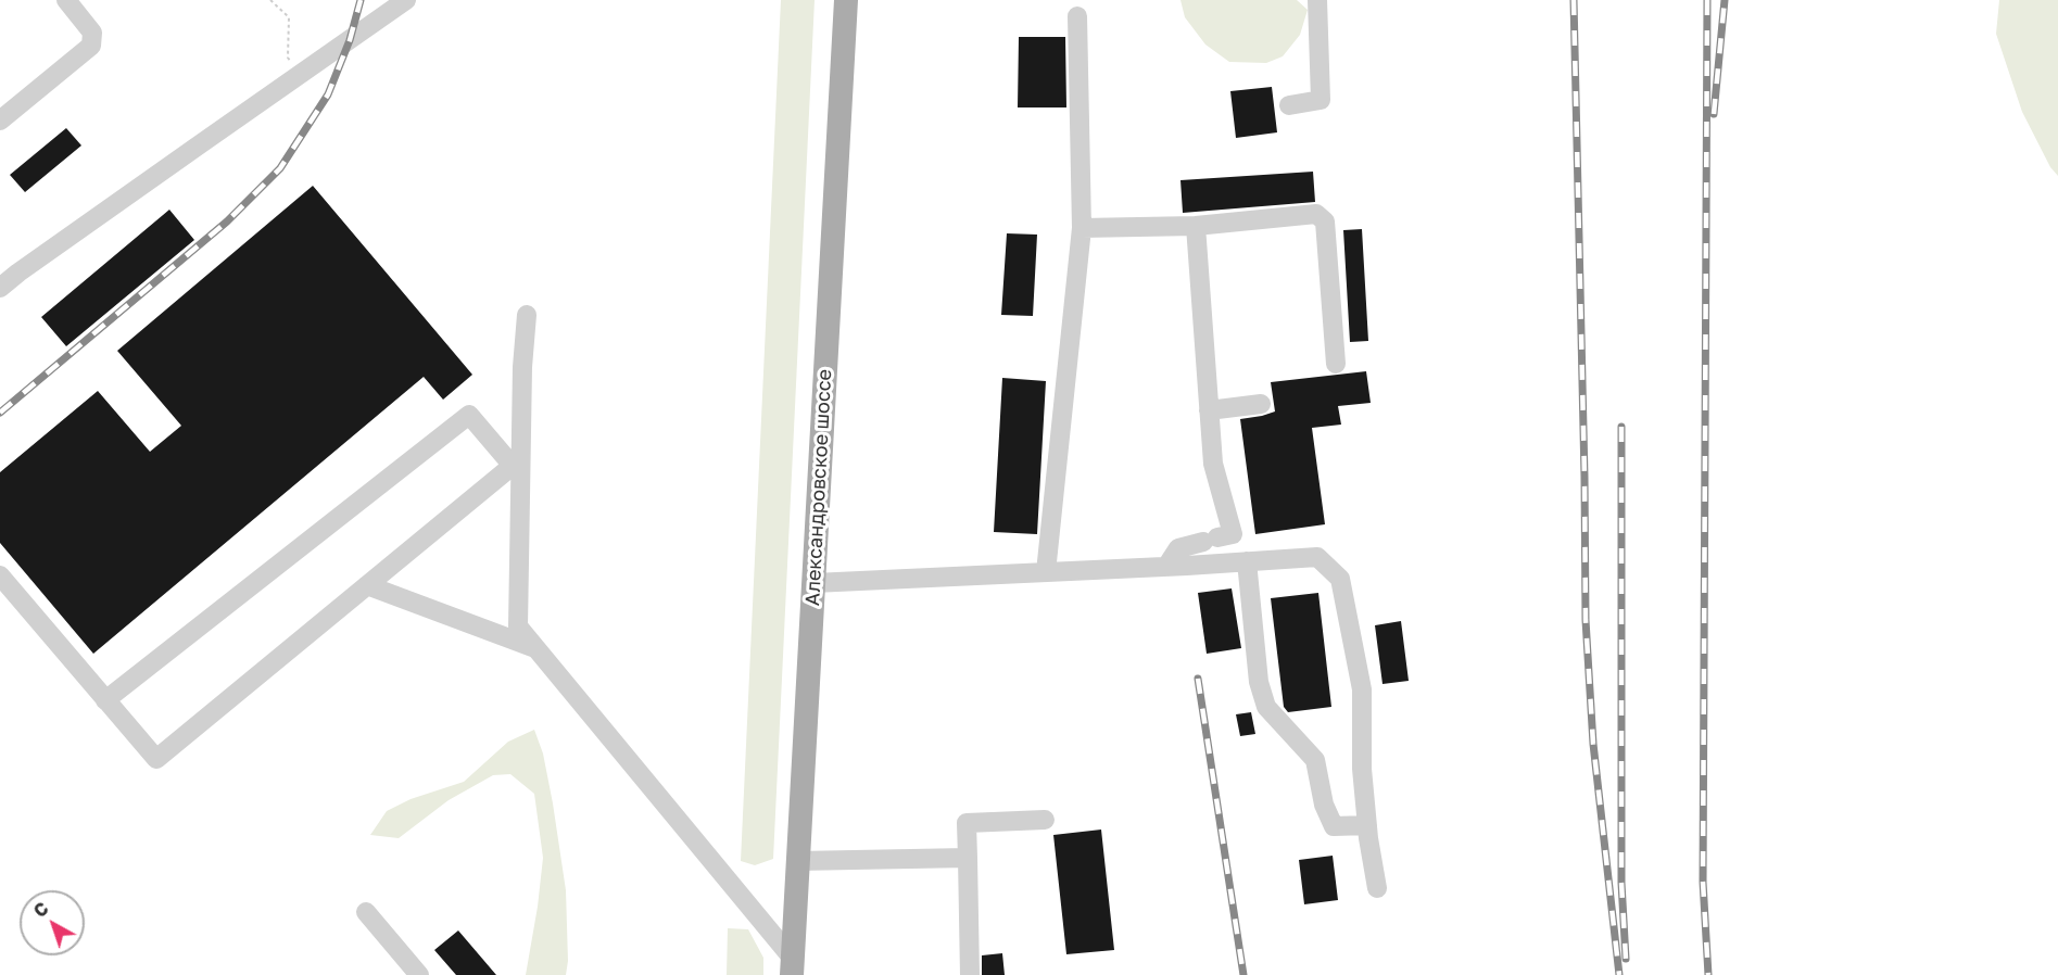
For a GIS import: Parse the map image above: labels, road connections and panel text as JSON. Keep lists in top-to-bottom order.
{
  "streets": {
    "main road": ["Александровское шоссе"]
  },
  "north": "top left"
}
